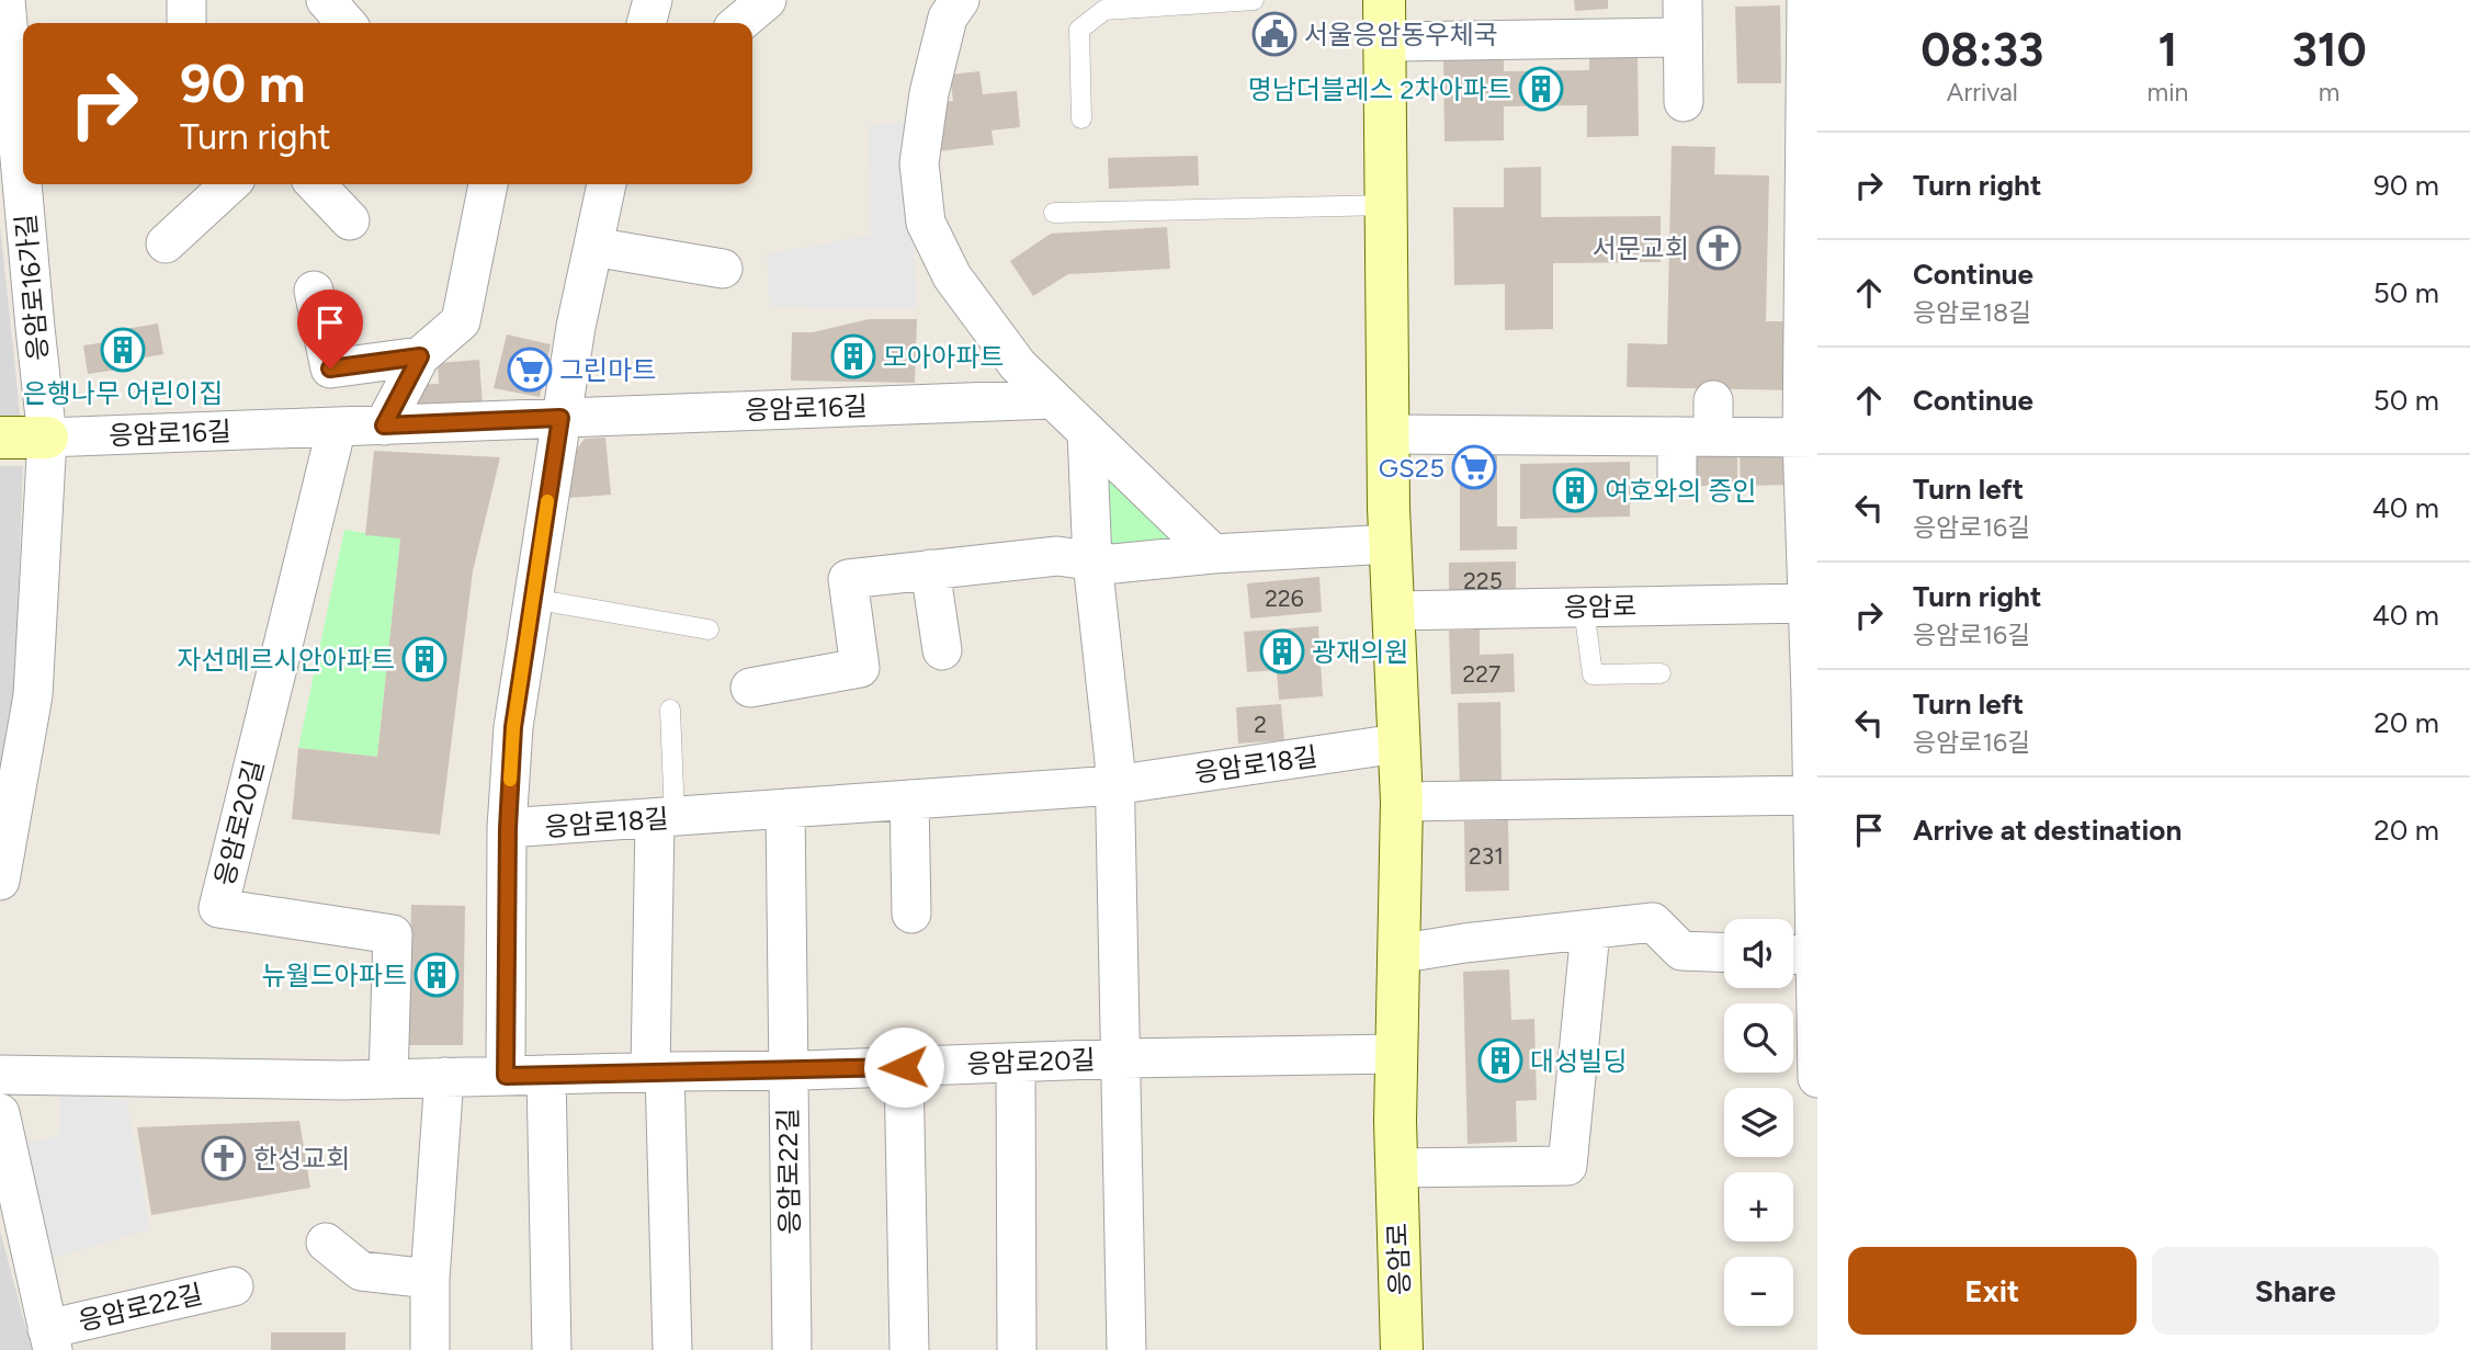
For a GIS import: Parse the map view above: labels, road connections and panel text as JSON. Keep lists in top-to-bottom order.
{
  "streets": {
    "main road": ["응암로"],
    "street": [
      "응암로16가길",
      "응암로16길",
      "응암로18길",
      "응암로20길",
      "응암로22길"
    ]
  },
  "crossings": [
    ["응암로16가길", "응암로16길"],
    ["응암로16길", "응암로18길"],
    ["응암로16길", "응암로20길"],
    ["응암로", "응암로18길"],
    ["응암로", "응암로20길"],
    ["응암로18길", "응암로20길"],
    ["응암로18길", "응암로22길"],
    ["응암로20길", "응암로22길"]
  ],
  "places": {
    "public building": ["서울응암동우체국"],
    "building": [
      "명남더블레스 2차아파트",
      "은행나무 어린이집",
      "모아아파트",
      "여호와의 증인",
      "광재의원",
      "자선메르시안아파트",
      "뉴월드아파트",
      "대성빌딩"
    ],
    "church": ["서문교회", "한성교회"],
    "supermarket": ["그린마트", "GS25"]
  },
  "house_numbers": [
    "225",
    "226",
    "227",
    "2",
    "231"
  ],
  "page": {
    "eta": [
      "08:33",
      "Arrival",
      "1",
      "min",
      "310",
      "m"
    ],
    "turn": ["90 m", "Turn right"],
    "list": [
      {
        "name": "Turn right",
        "value": "90 m"
      },
      {
        "name": "Continue",
        "note": "응암로18길",
        "value": "50 m"
      },
      {
        "name": "Continue",
        "value": "50 m"
      },
      {
        "name": "Turn left",
        "note": "응암로16길",
        "value": "40 m"
      },
      {
        "name": "Turn right",
        "note": "응암로16길",
        "value": "40 m"
      },
      {
        "name": "Turn left",
        "note": "응암로16길",
        "value": "20 m"
      },
      {
        "name": "Arrive at destination",
        "value": "20 m"
      }
    ],
    "map_buttons": ["+", "−"],
    "buttons": ["Exit", "Share"]
  }
}
